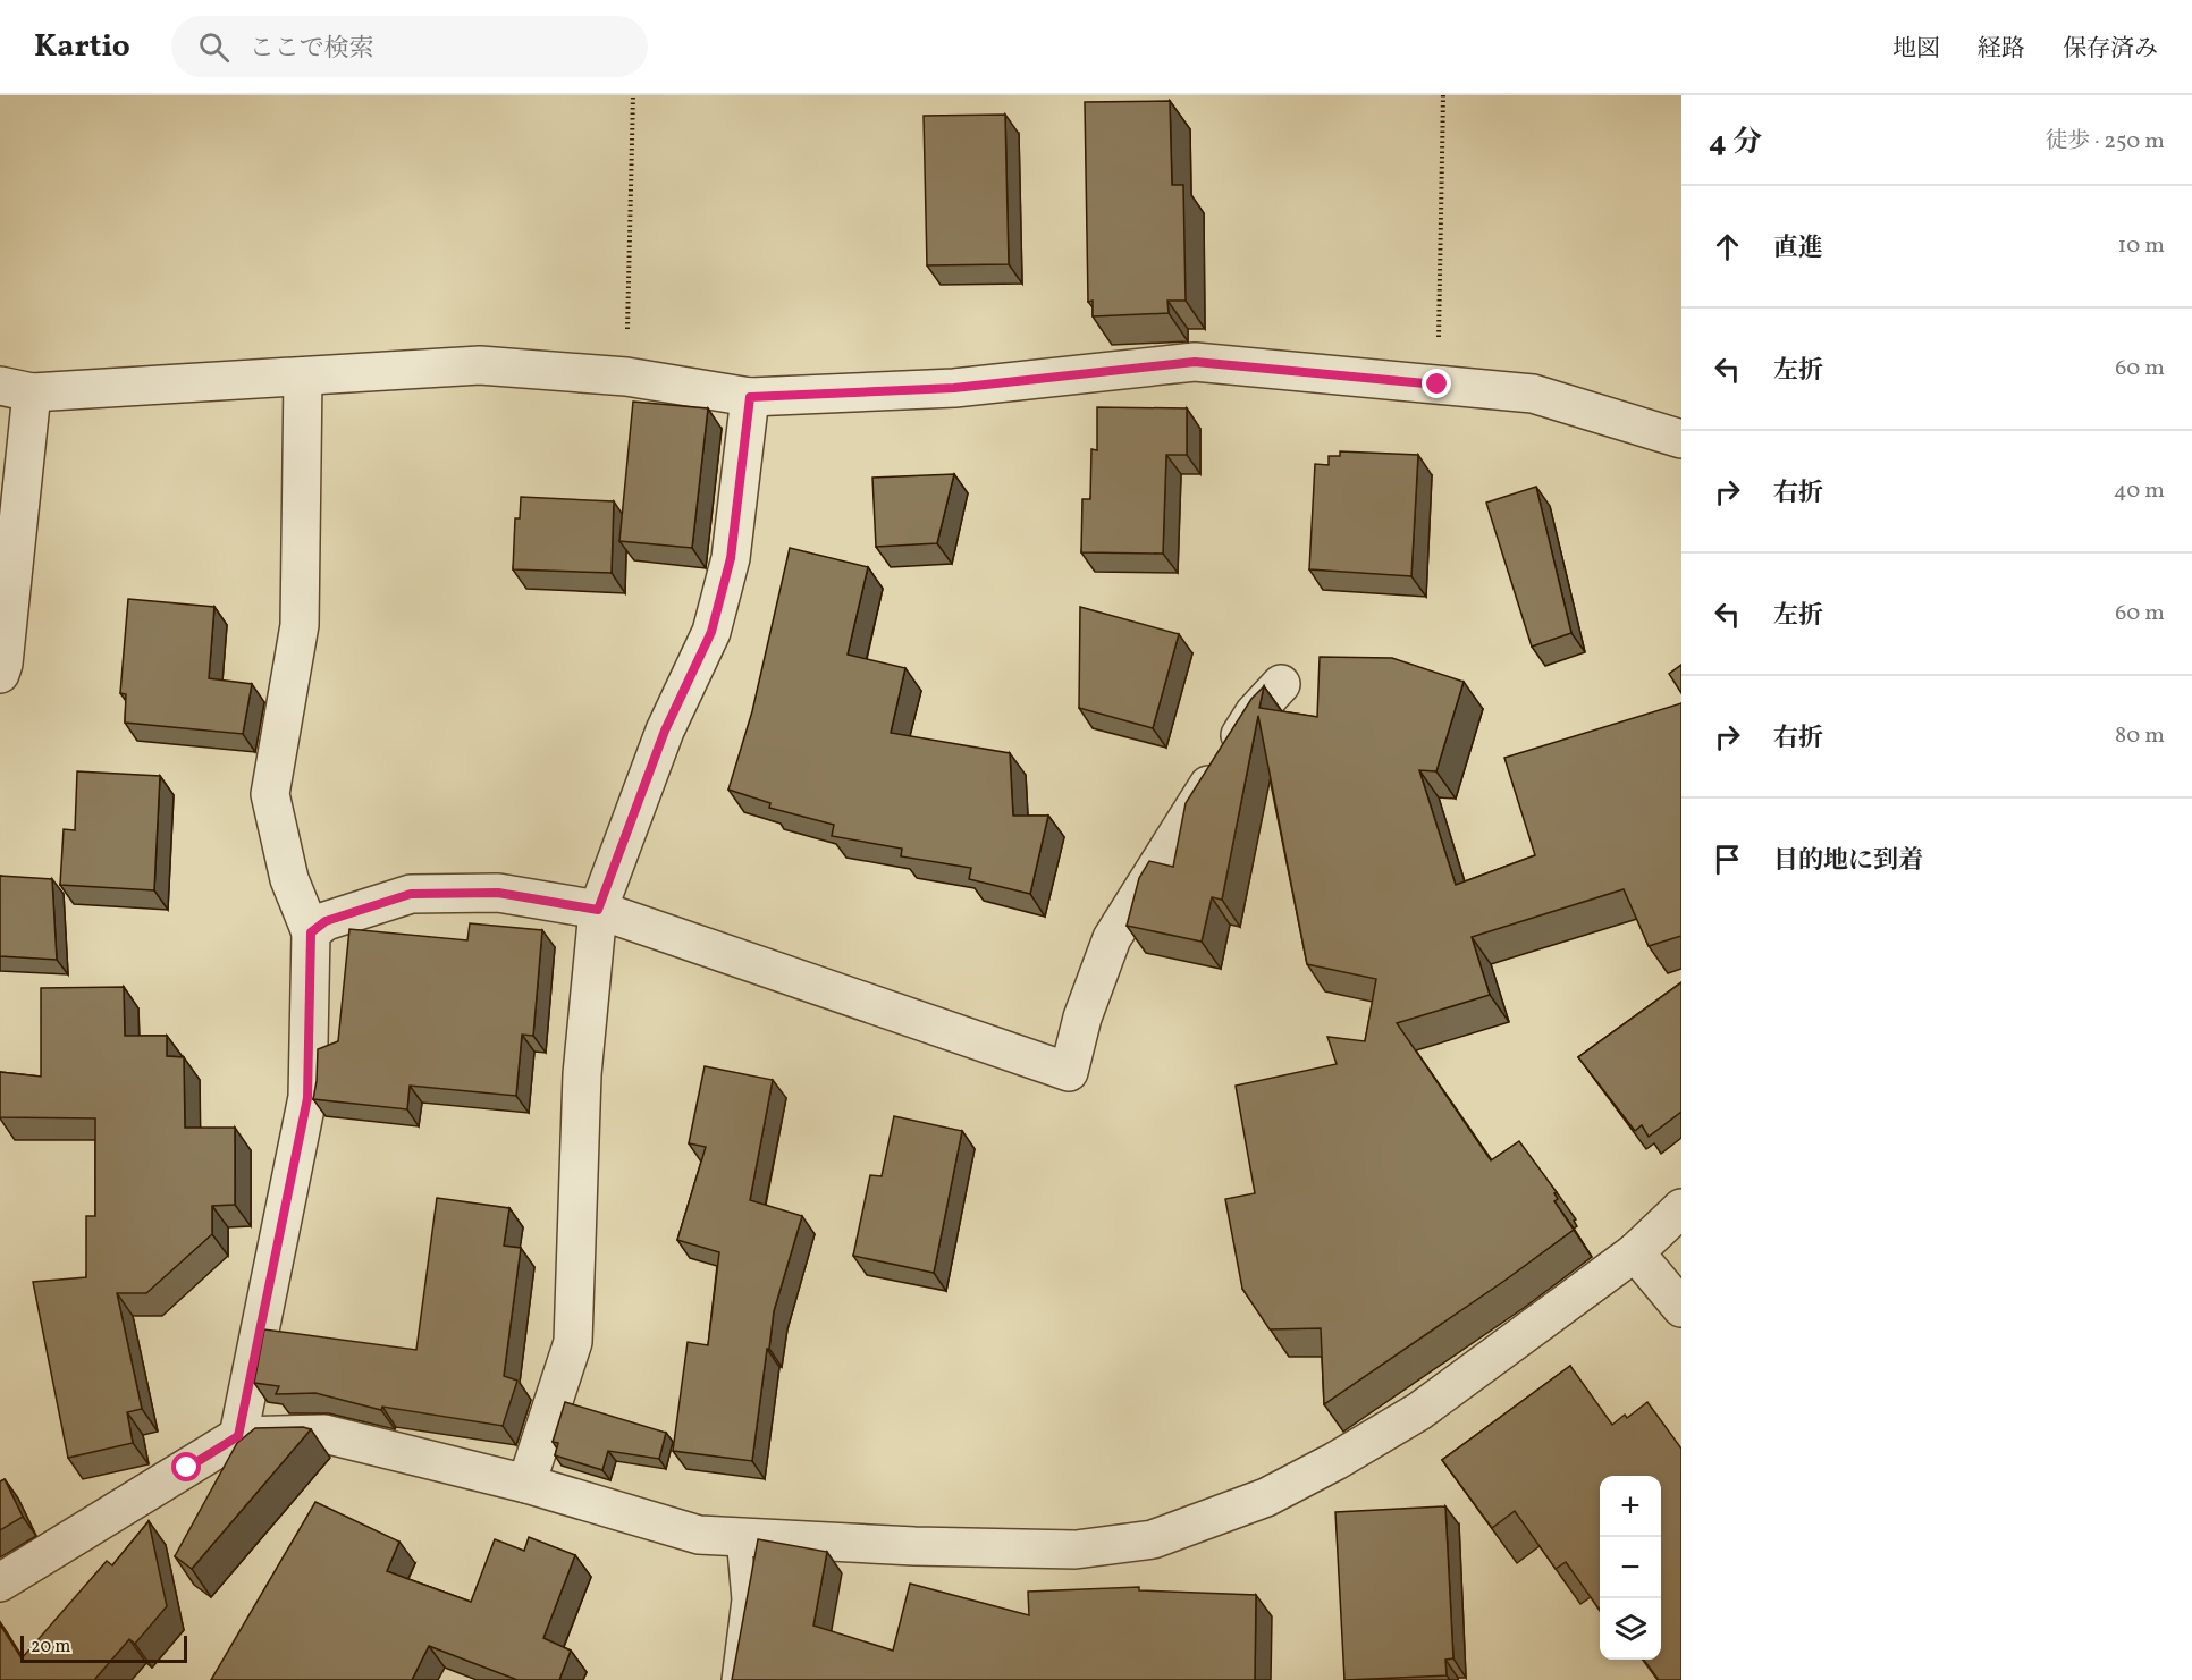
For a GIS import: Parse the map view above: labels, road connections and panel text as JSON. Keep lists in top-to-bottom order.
{
  "scale_bar": "20 m",
  "page": {
    "header": "Kartio",
    "search": "ここで検索",
    "nav": ["地図", "経路", "保存済み"],
    "heading": ["4 分", "徒歩 · 250 m"],
    "list": [
      ["直進", "10 m"],
      ["左折", "60 m"],
      ["右折", "40 m"],
      ["左折", "60 m"],
      ["右折", "80 m"],
      "目的地に到着"
    ],
    "map_buttons": ["+", "−"],
    "scale": "20 m"
  }
}
